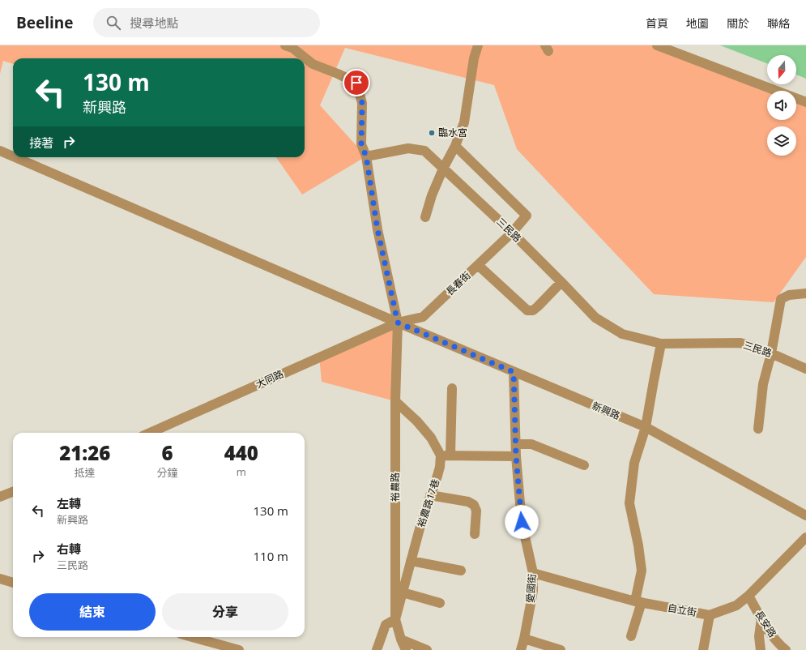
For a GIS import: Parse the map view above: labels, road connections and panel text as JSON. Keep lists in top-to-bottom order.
{
  "streets": {
    "street": [
      "三民路",
      "長春街",
      "大同路",
      "新興路",
      "裕農路",
      "裕農路17巷",
      "愛國街",
      "自立街",
      "長安路"
    ]
  },
  "crossings": [
    ["三民路", "長春街"],
    ["長春街", "大同路"],
    ["長春街", "新興路"],
    ["長春街", "裕農路"],
    ["大同路", "新興路"],
    ["大同路", "裕農路"],
    ["新興路", "裕農路"],
    ["新興路", "愛國街"],
    ["裕農路", "裕農路17巷"],
    ["愛國街", "自立街"],
    ["自立街", "長安路"]
  ],
  "places": ["臨水宮"],
  "north": "bottom",
  "page": {
    "header": "Beeline",
    "search": "搜尋地點",
    "nav": [
      "首頁",
      "地圖",
      "關於",
      "聯絡"
    ],
    "turn": ["130 m", "新興路"],
    "then": "接著",
    "eta": [
      "21:26",
      "抵達",
      "6",
      "分鐘",
      "440",
      "m"
    ],
    "list": [
      {
        "name": "左轉",
        "note": "新興路",
        "value": "130 m"
      },
      {
        "name": "右轉",
        "note": "三民路",
        "value": "110 m"
      }
    ],
    "buttons": ["結束", "分享"]
  }
}
